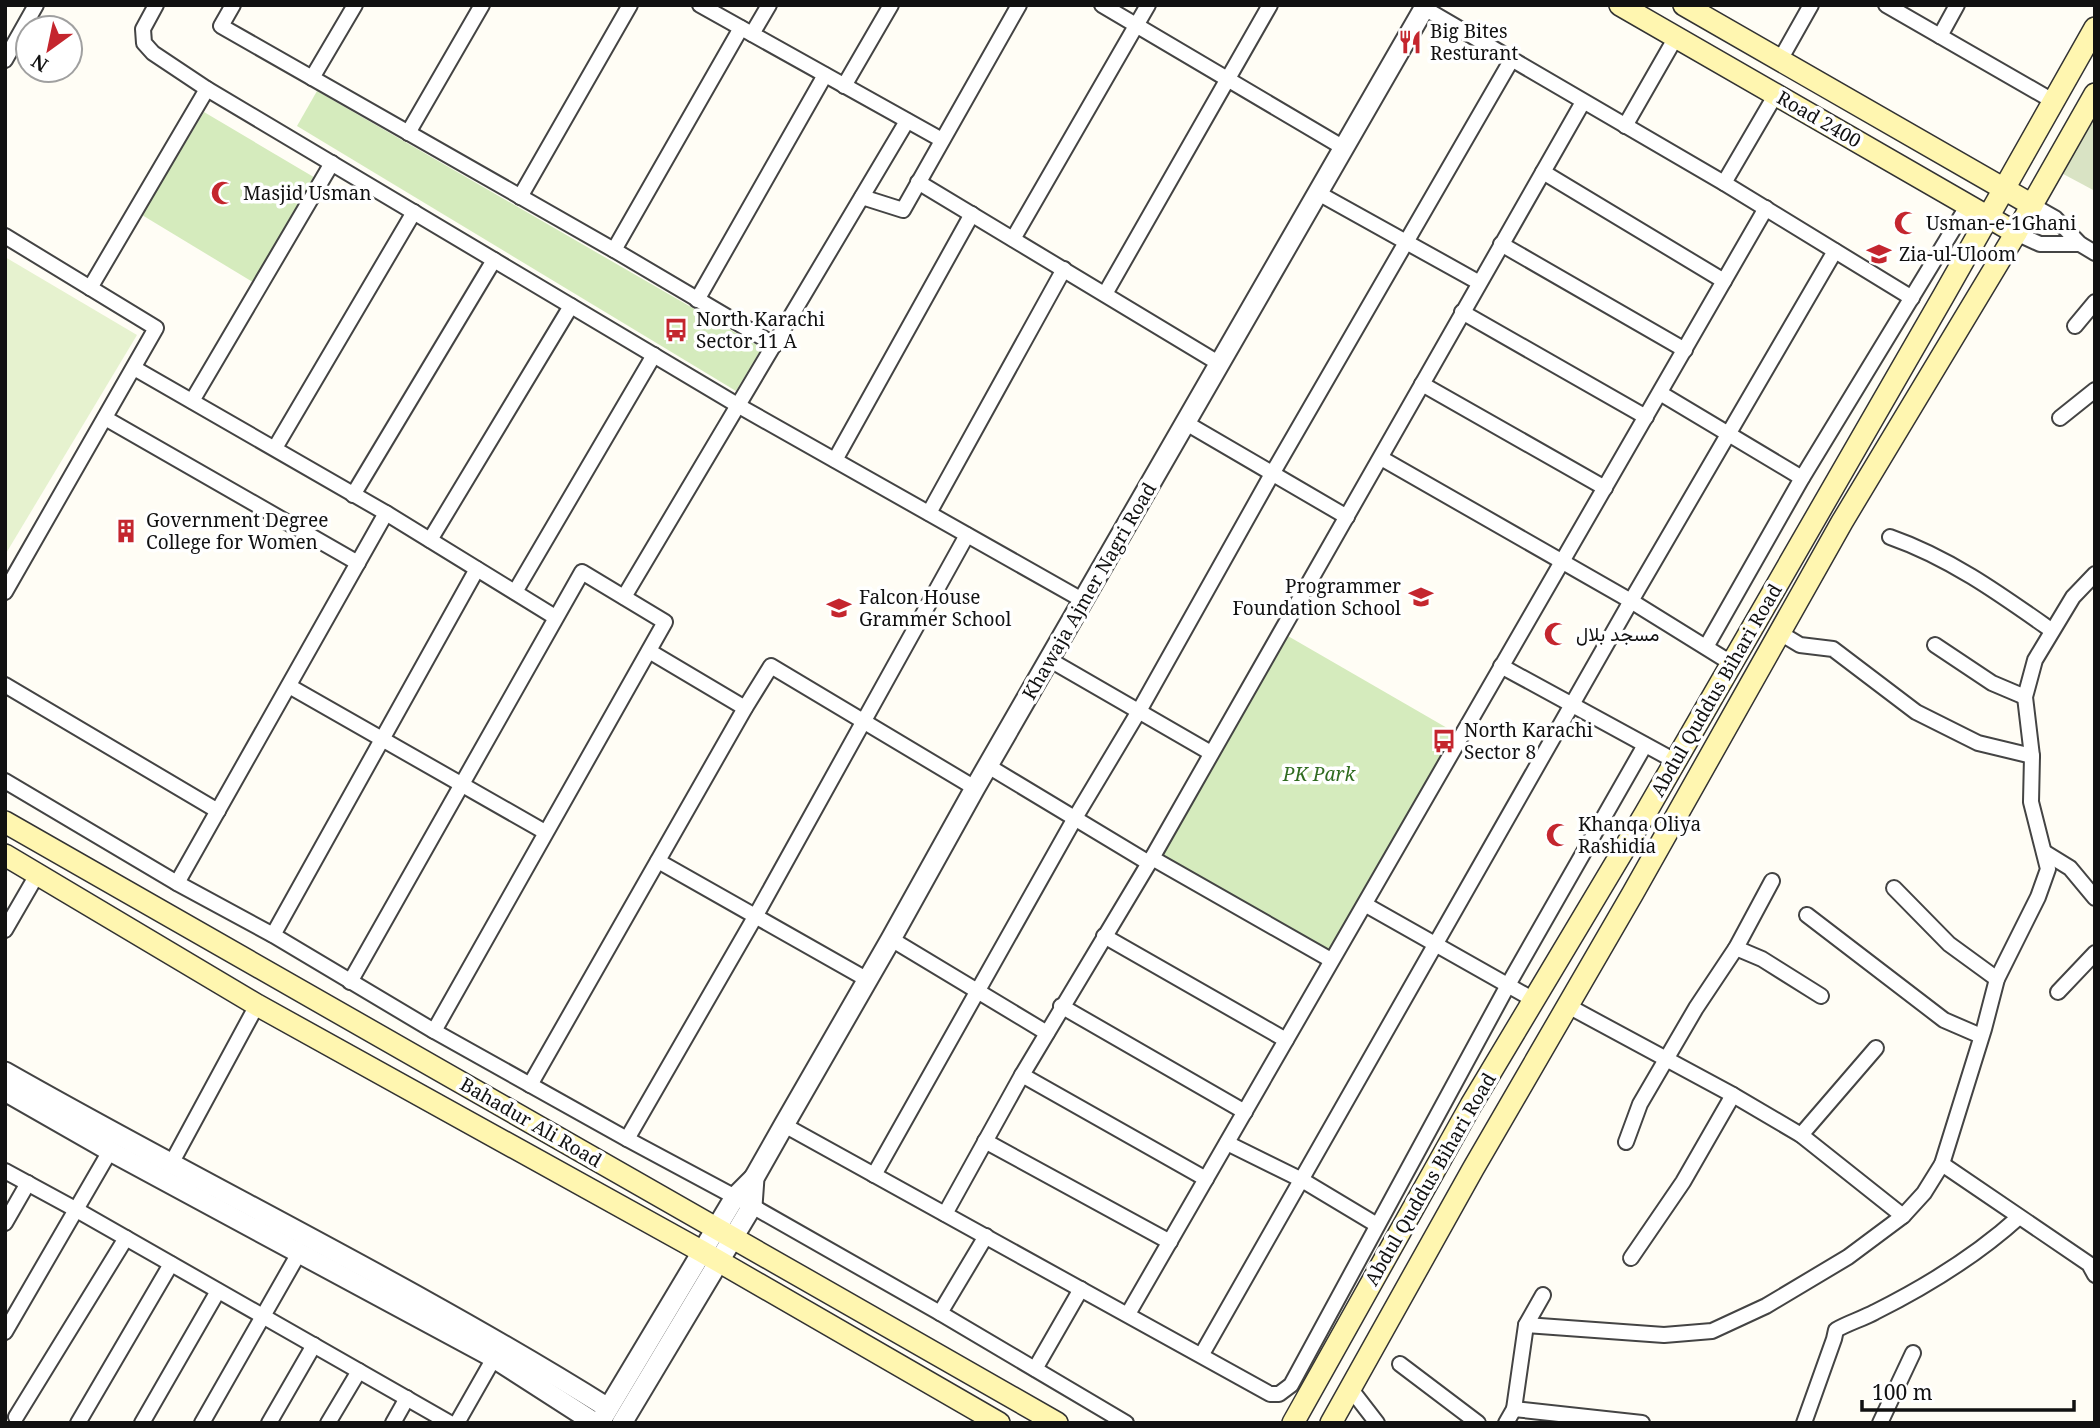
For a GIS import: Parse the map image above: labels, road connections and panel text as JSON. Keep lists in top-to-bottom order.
{
  "streets": {
    "main road": ["Road 2400", "Abdul Quddus Bihari Road", "Bahadur Ali Road"],
    "street": ["Khawaja Ajmer Nagri Road"]
  },
  "crossings": [
    ["Road 2400", "Abdul Quddus Bihari Road"],
    ["Khawaja Ajmer Nagri Road", "Bahadur Ali Road"]
  ],
  "parks": ["PK Park"],
  "places": {
    "restaurant": ["Big Bites Resturant"],
    "mosque": [
      "Masjid Usman",
      "Usman-e-1Ghani",
      "مسجد بلال",
      "Khanqa Oliya Rashidia"
    ],
    "school or university": ["Zia-ul-Uloom", "Programmer Foundation School", "Falcon House Grammer School"],
    "bus stop": ["North Karachi Sector 11 A", "North Karachi Sector 8"],
    "building": ["Government Degree College for Women"]
  },
  "scale_bar": "100 m",
  "north": "bottom left"
}
